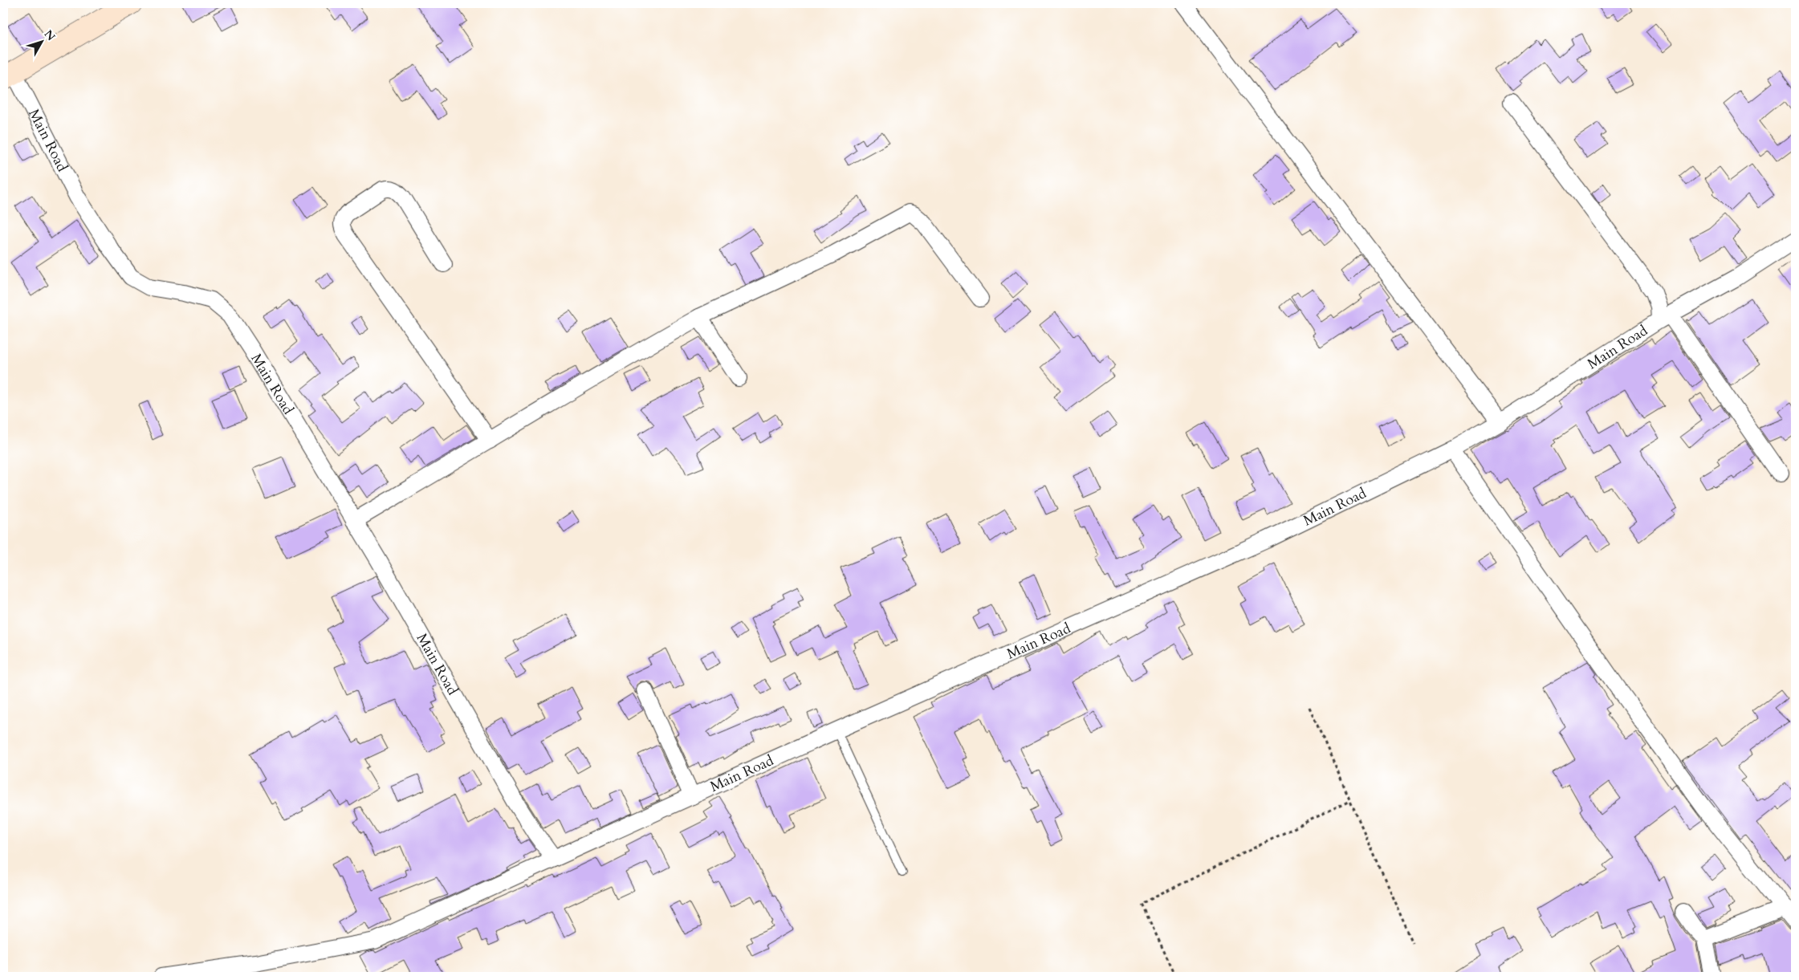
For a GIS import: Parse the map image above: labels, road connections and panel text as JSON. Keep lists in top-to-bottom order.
{
  "streets": {
    "street": ["Main Road"]
  },
  "north": "top right"
}
